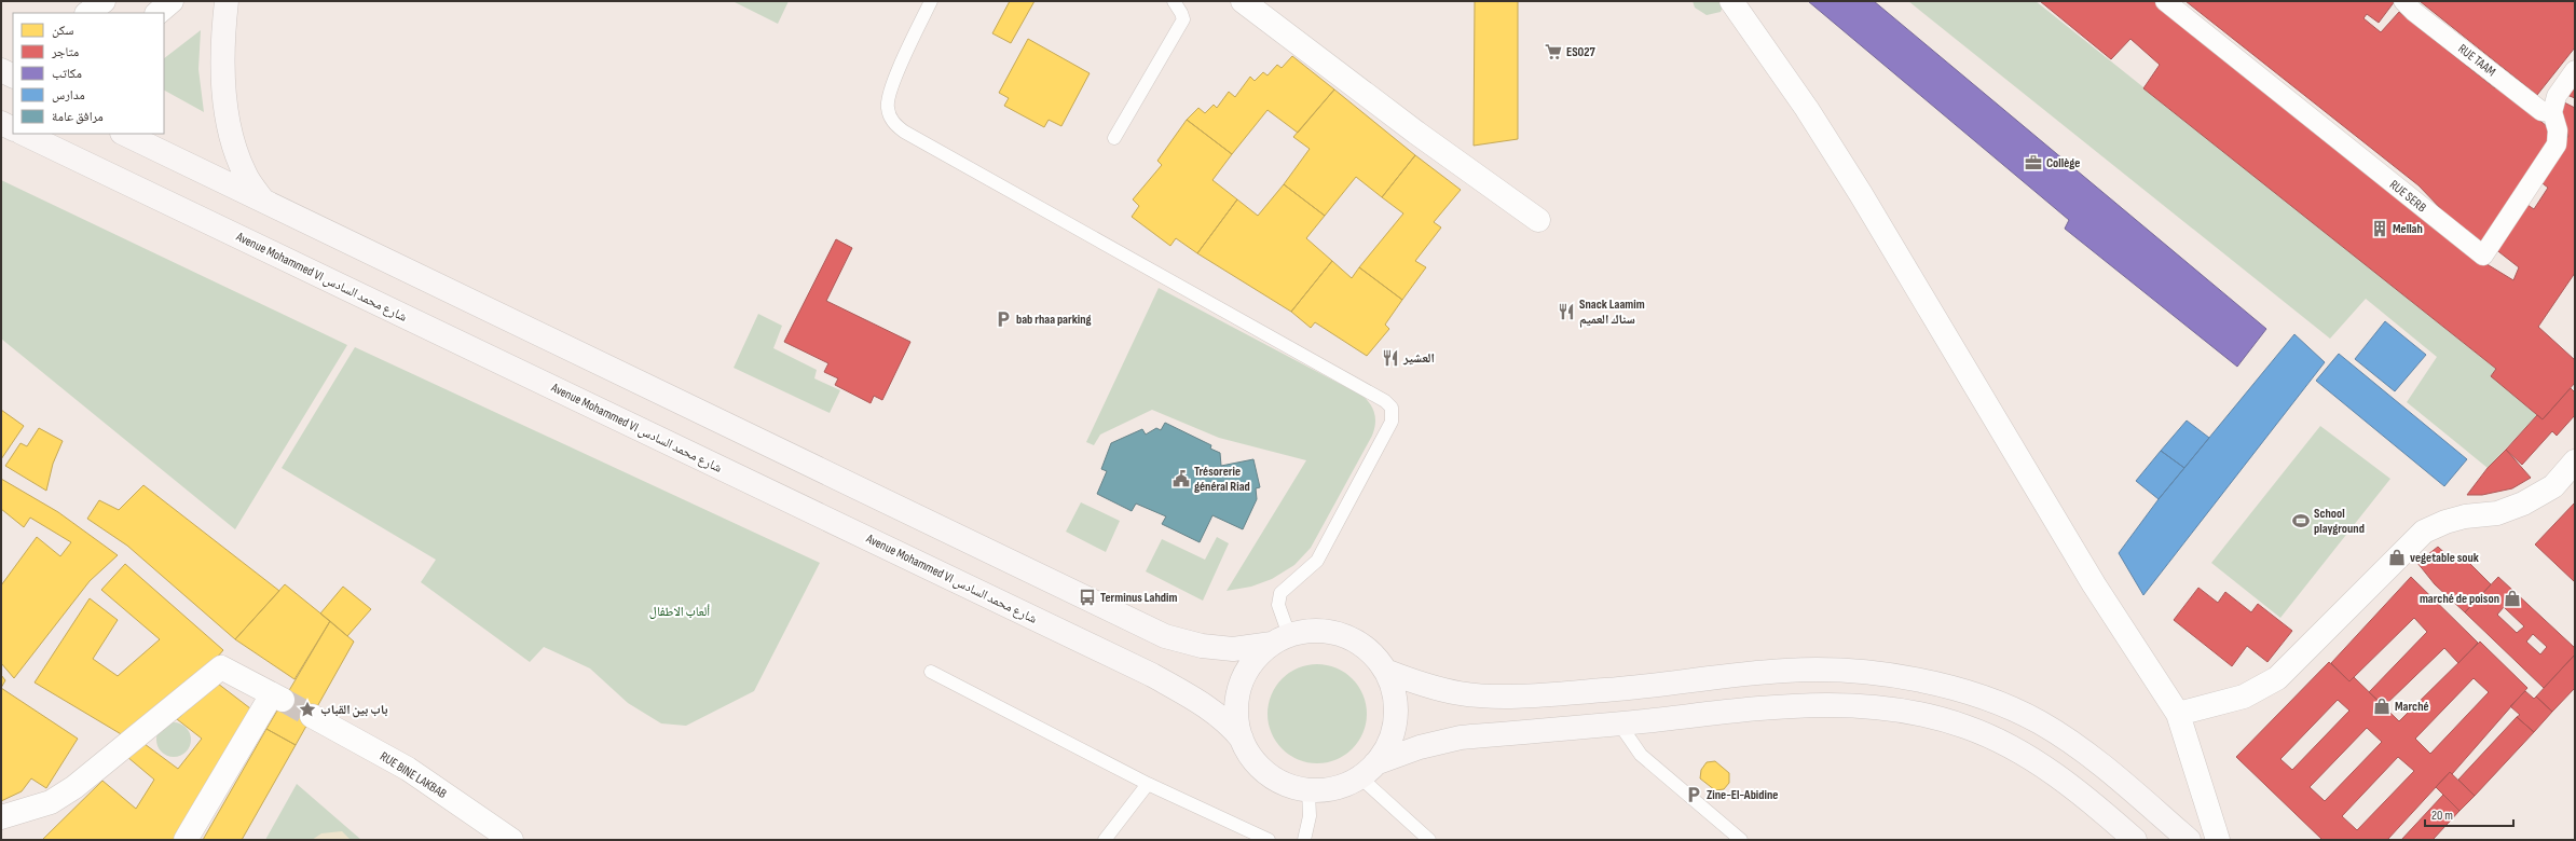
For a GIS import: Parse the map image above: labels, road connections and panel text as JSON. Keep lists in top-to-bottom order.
{
  "streets": {
    "main road": ["Avenue Mohammed VI شارع محمد السادس"],
    "street": ["RUE TAAM", "RUE SERB", "RUE BINE LAKBAB"]
  },
  "crossings": [
    ["RUE TAAM", "RUE SERB"]
  ],
  "parks": ["ألعاب الاطفال"],
  "places": {
    "supermarket": ["ES027"],
    "office": ["Collège"],
    "building": ["Mellah"],
    "restaurant": ["Snack Laamim سناك العميم", "العشير"],
    "parking": ["bab rhaa parking", "Zine-El-Abidine"],
    "public building": ["Trésorerie général Riad"],
    "sports": ["School playground"],
    "shop": ["vegetable souk", "marché de poison", "Marché"],
    "bus stop": ["Terminus Lahdim"],
    "place": ["باب بين القباب"]
  },
  "legend": [
    "سكن",
    "متاجر",
    "مكاتب",
    "مدارس",
    "مرافق عامة"
  ],
  "scale_bar": "20 m"
}
